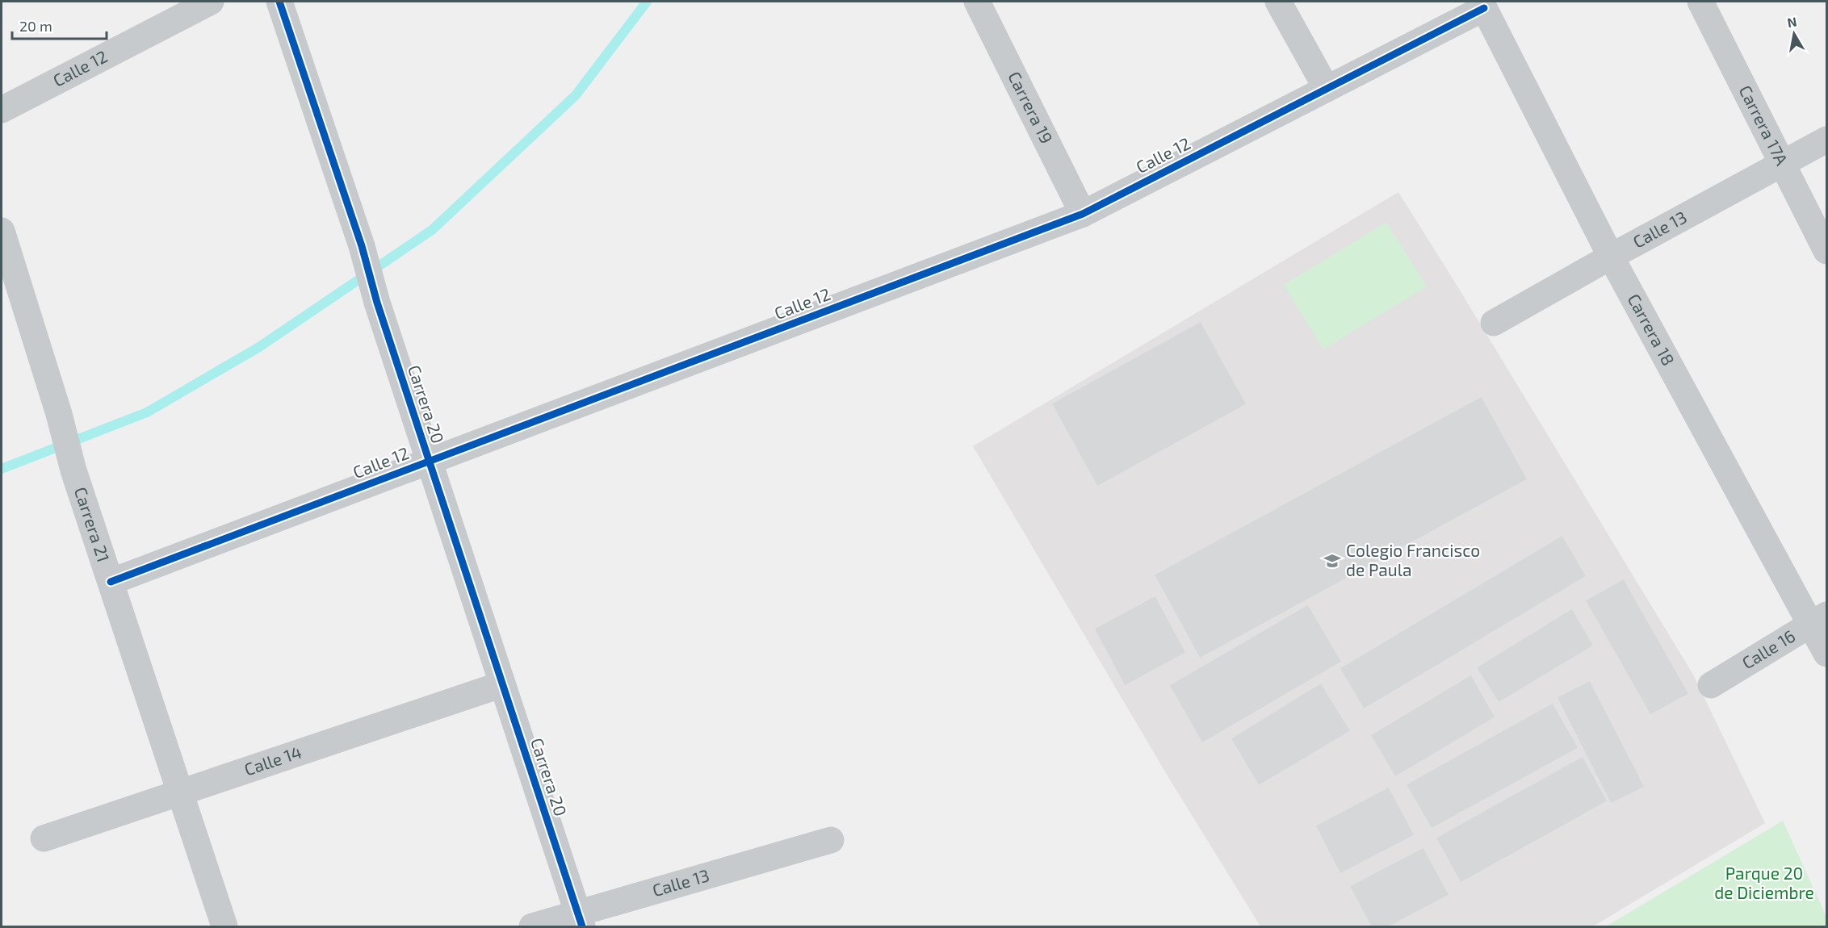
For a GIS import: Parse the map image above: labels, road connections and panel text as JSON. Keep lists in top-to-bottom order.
{
  "streets": {
    "street": [
      "Calle 12",
      "Carrera 19",
      "Carrera 17A",
      "Calle 13",
      "Carrera 18",
      "Carrera 20",
      "Carrera 21",
      "Calle 16",
      "Calle 14"
    ]
  },
  "crossings": [
    ["Calle 12", "Carrera 19"],
    ["Calle 12", "Carrera 18"],
    ["Calle 12", "Carrera 20"],
    ["Calle 12", "Carrera 21"],
    ["Carrera 17A", "Calle 13"],
    ["Calle 13", "Carrera 18"],
    ["Calle 13", "Carrera 20"],
    ["Carrera 18", "Calle 16"],
    ["Carrera 20", "Calle 14"],
    ["Carrera 21", "Calle 14"]
  ],
  "parks": ["Parque 20 de Diciembre"],
  "places": {
    "school or university": ["Colegio Francisco de Paula"]
  },
  "scale_bar": "20 m",
  "north": "top"
}
